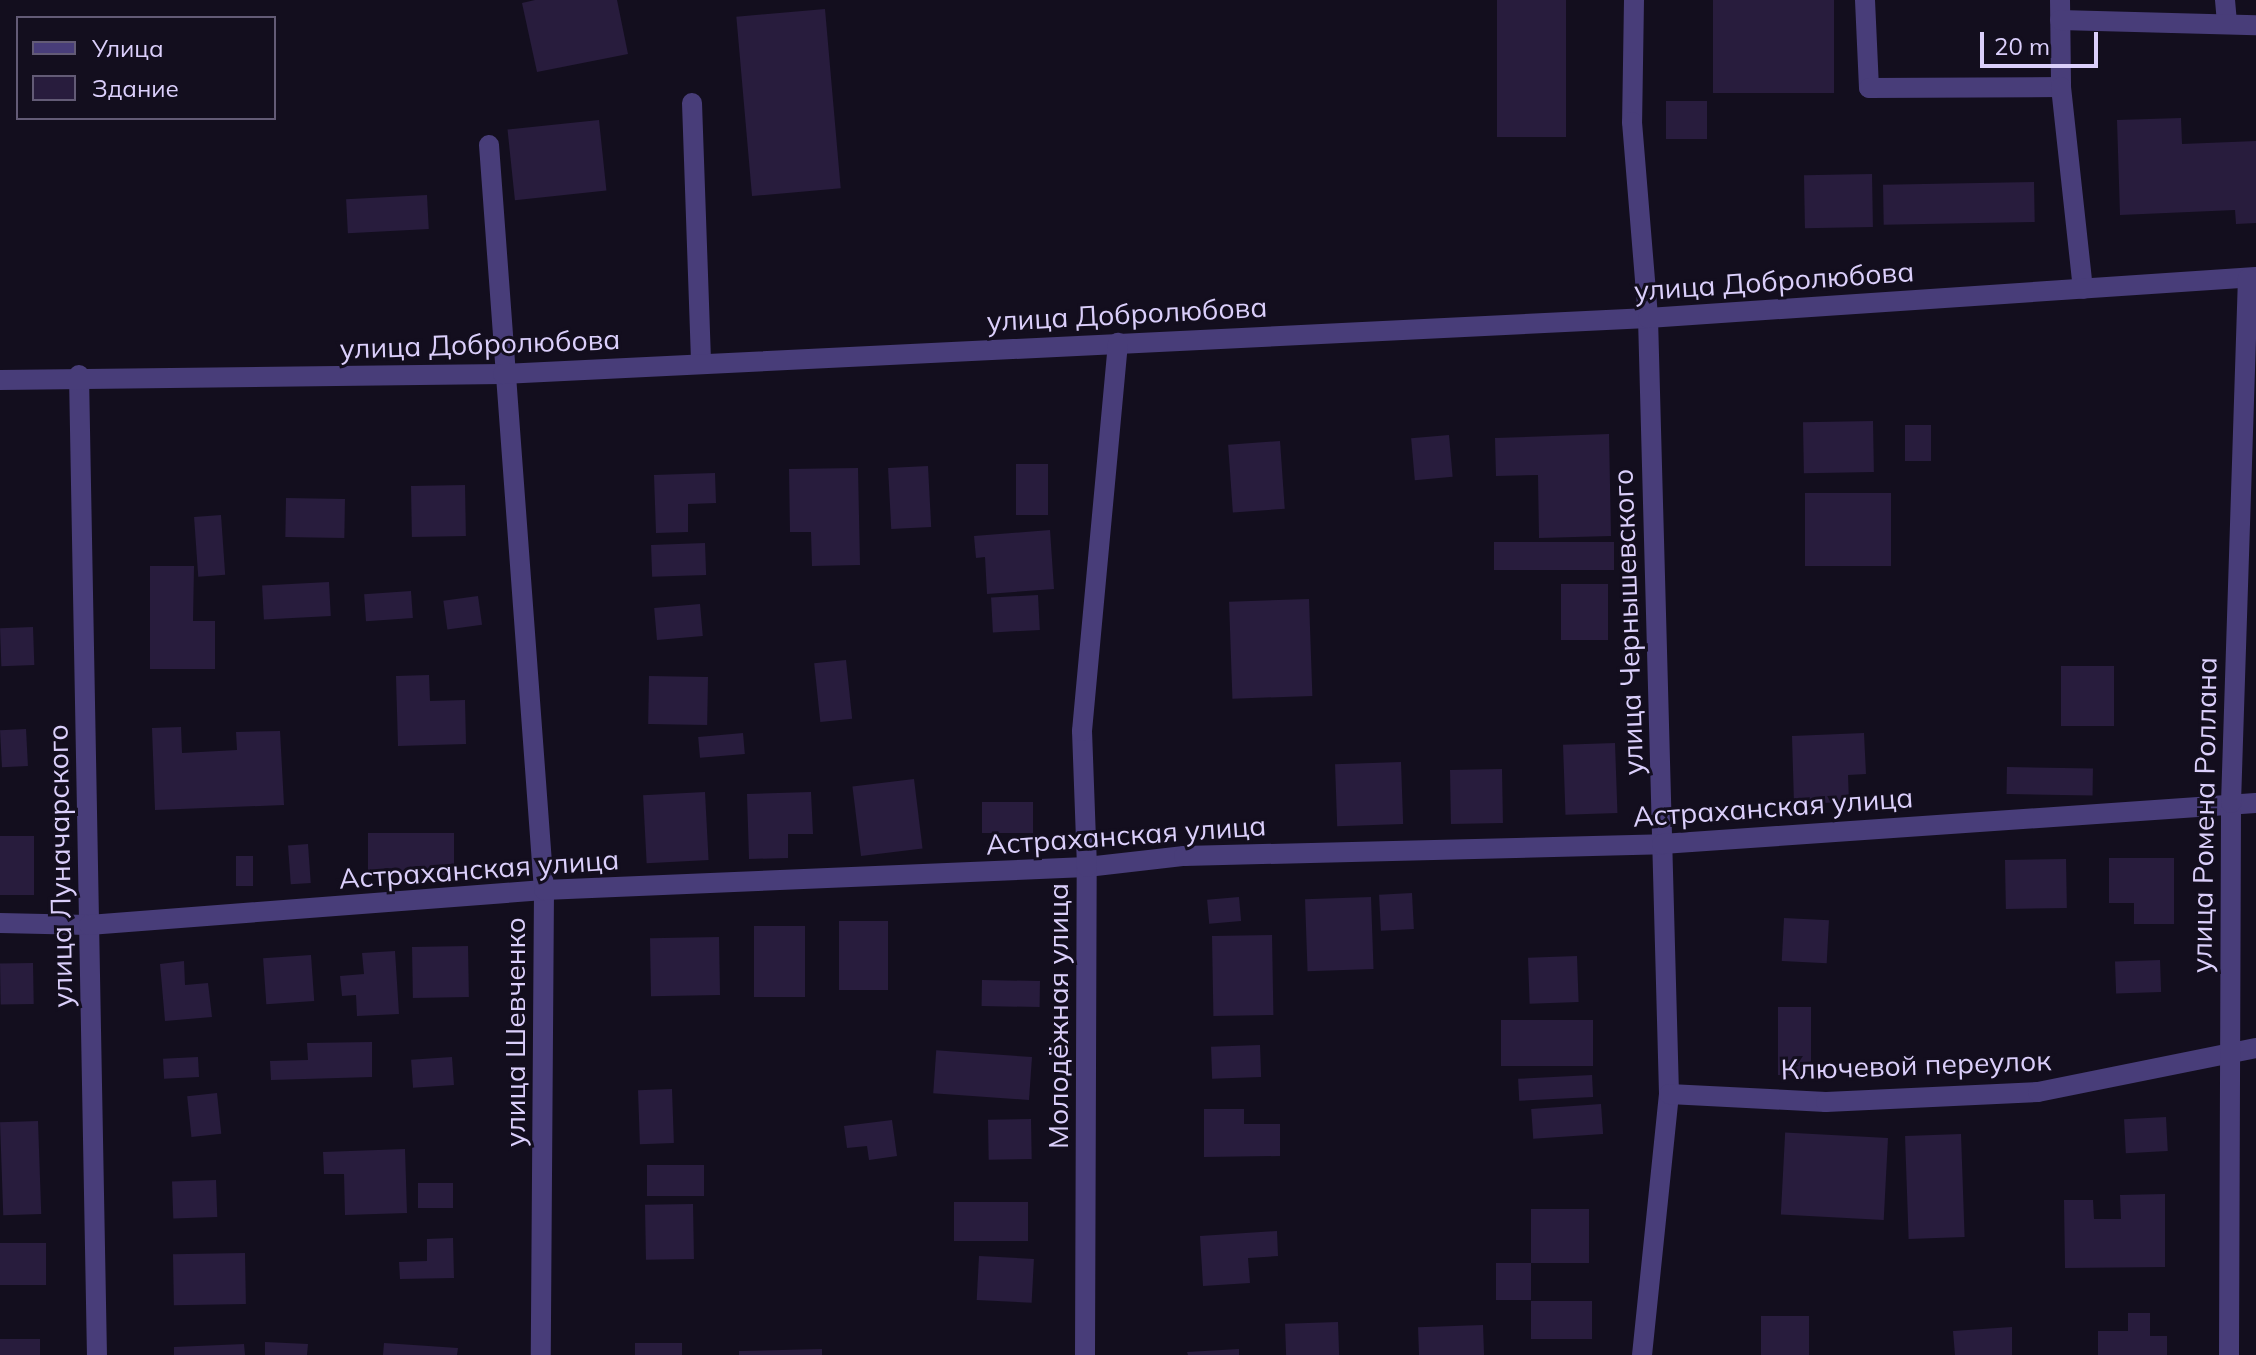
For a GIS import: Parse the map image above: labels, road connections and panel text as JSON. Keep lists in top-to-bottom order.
{
  "streets": {
    "street": [
      "улица Добролюбова",
      "улица Чернышевского",
      "Астраханская улица",
      "улица Ромена Роллана",
      "улица Луначарского",
      "Молодёжная улица",
      "улица Шевченко",
      "Ключевой переулок"
    ]
  },
  "crossings": [
    ["улица Добролюбова", "улица Чернышевского"],
    ["улица Добролюбова", "улица Ромена Роллана"],
    ["улица Добролюбова", "улица Луначарского"],
    ["улица Добролюбова", "Молодёжная улица"],
    ["улица Добролюбова", "улица Шевченко"],
    ["улица Чернышевского", "Астраханская улица"],
    ["улица Чернышевского", "Ключевой переулок"],
    ["Астраханская улица", "улица Ромена Роллана"],
    ["Астраханская улица", "улица Луначарского"],
    ["Астраханская улица", "Молодёжная улица"],
    ["Астраханская улица", "улица Шевченко"],
    ["улица Ромена Роллана", "Ключевой переулок"]
  ],
  "legend": ["Улица", "Здание"],
  "scale_bar": "20 m"
}
